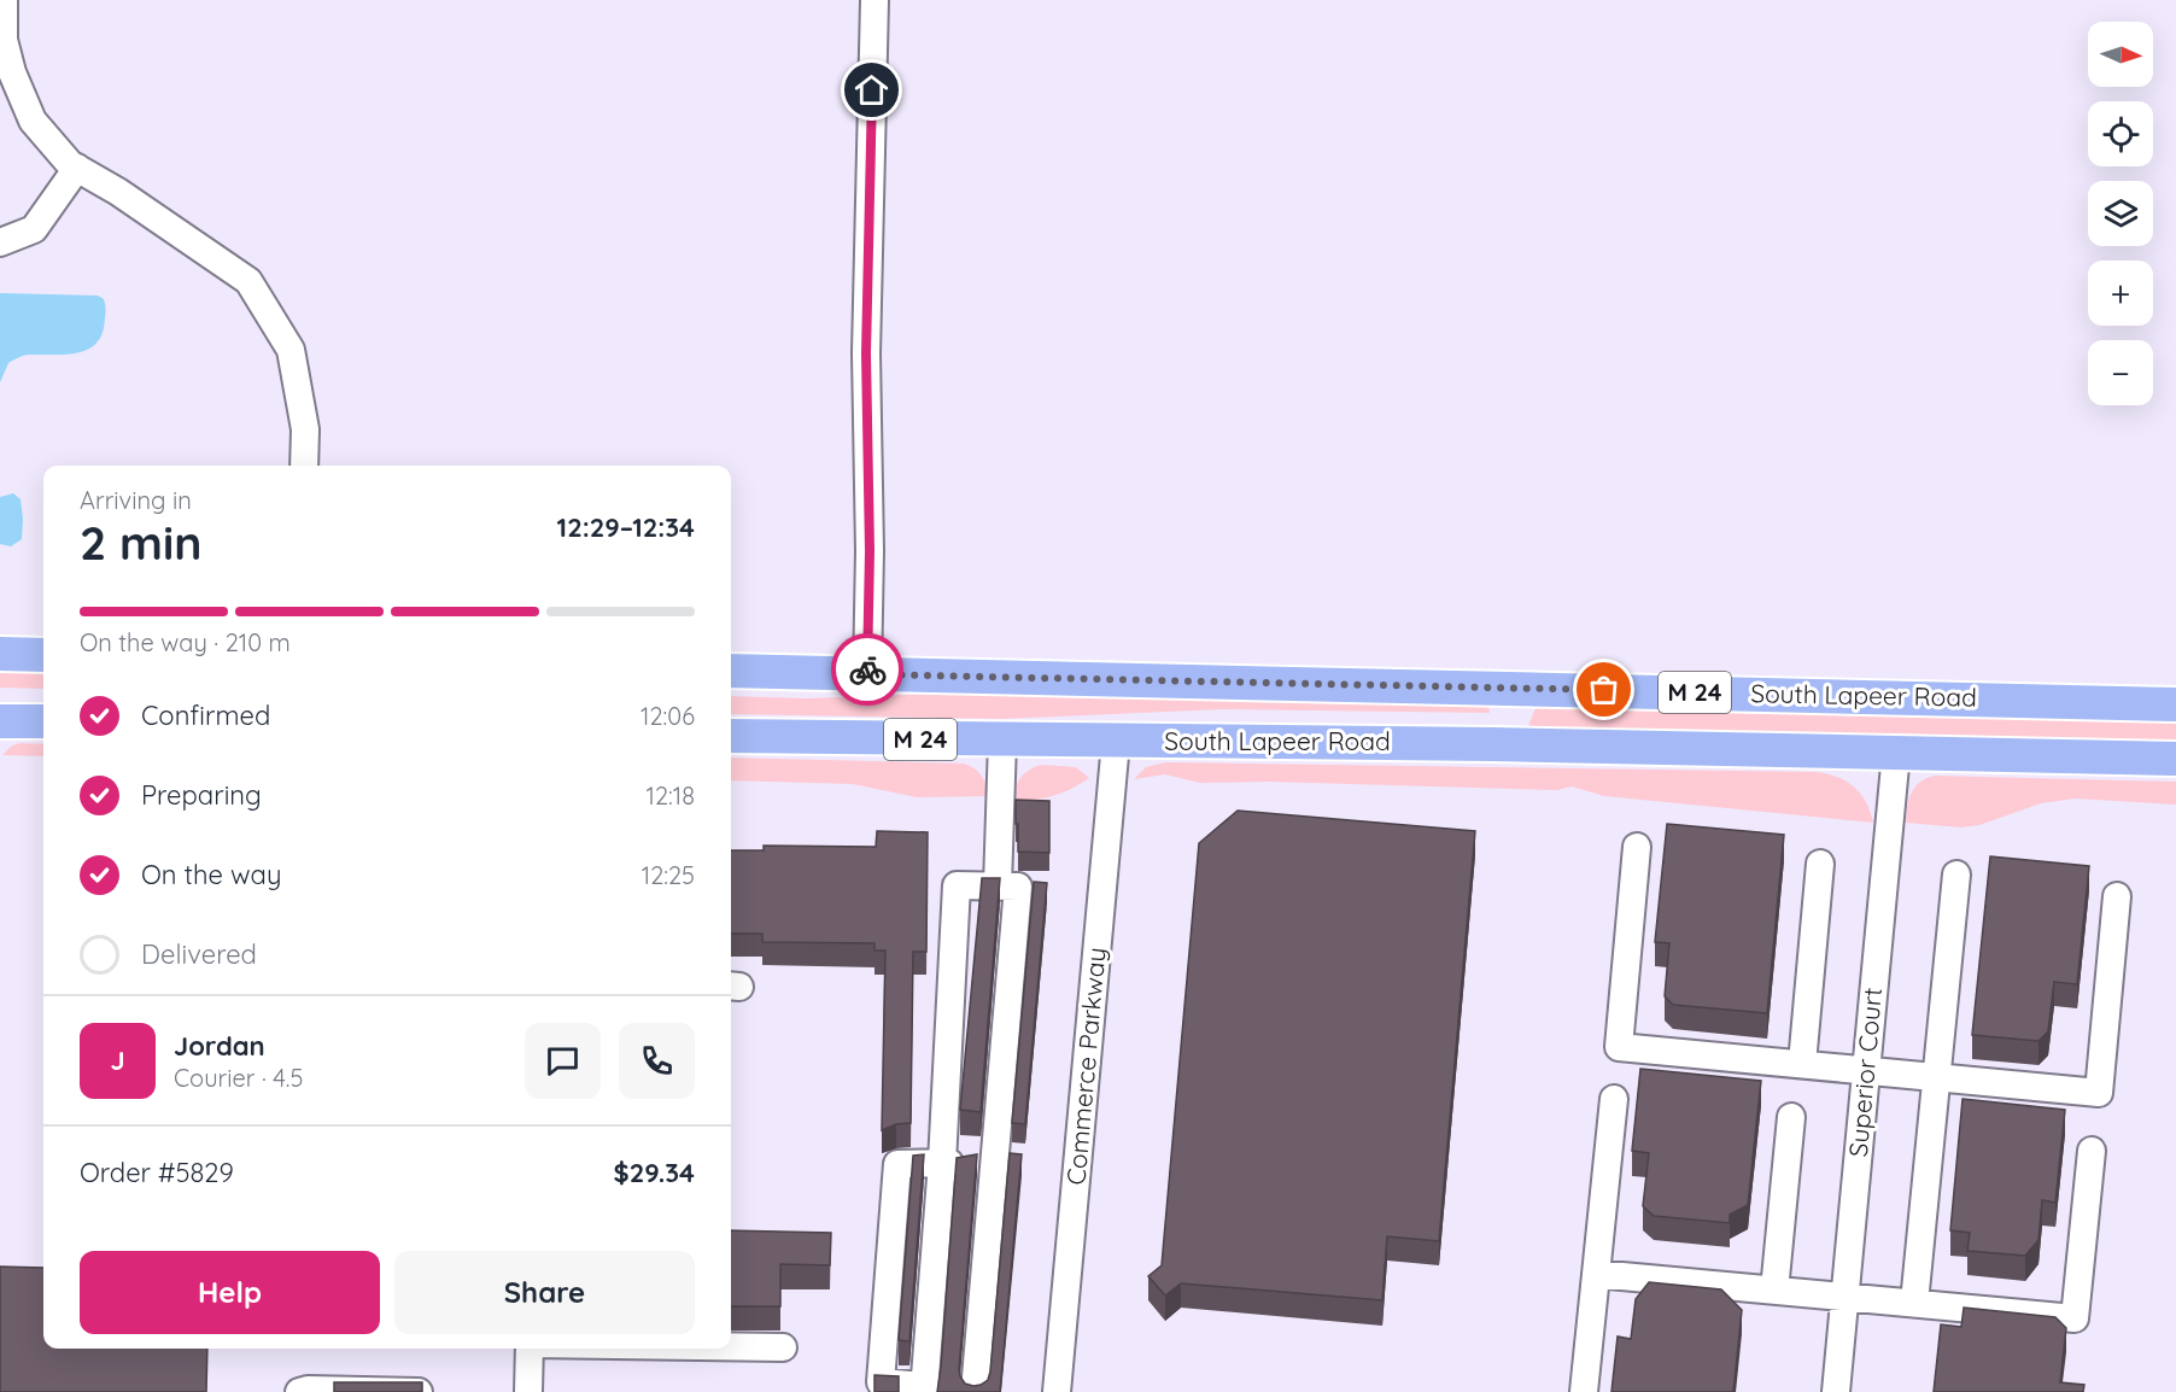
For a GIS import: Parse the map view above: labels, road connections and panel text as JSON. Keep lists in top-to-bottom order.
{
  "streets": {
    "main road": ["M 24", "South Lapeer Road"],
    "street": ["Commerce Parkway", "Superior Court"]
  },
  "crossings": [
    ["South Lapeer Road", "Commerce Parkway"],
    ["South Lapeer Road", "Superior Court"]
  ],
  "north": "right",
  "page": {
    "map_buttons": ["+", "−"],
    "heading": ["2 min", "Arriving in", "12:29–12:34"],
    "panel": [
      "Jordan",
      "Courier · 4.5",
      "Order #5829",
      "$29.34"
    ],
    "bar": "On the way · 210 m",
    "list": [
      ["Confirmed", "12:06"],
      ["Preparing", "12:18"],
      ["On the way", "12:25"],
      "Delivered"
    ],
    "round": "J",
    "buttons": ["Help", "Share"]
  }
}
